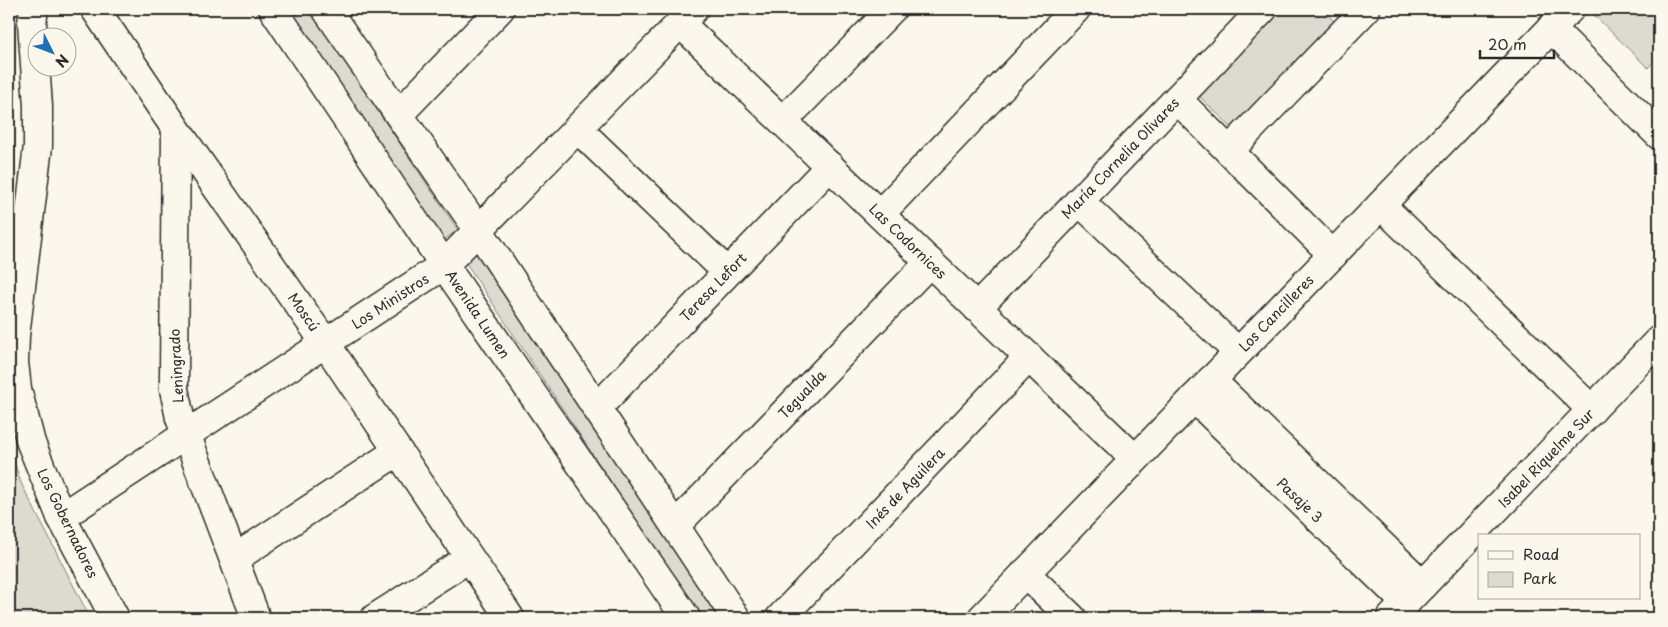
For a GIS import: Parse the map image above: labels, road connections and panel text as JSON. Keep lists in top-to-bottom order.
{
  "streets": {
    "street": [
      "María Cornelia Olivares",
      "Las Codornices",
      "Teresa Lefort",
      "Los Ministros",
      "Moscú",
      "Los Cancilleres",
      "Avenida Lumen",
      "Leningrado",
      "Tegualda",
      "Isabel Riquelme Sur",
      "Inés de Aguilera",
      "Los Gobernadores"
    ]
  },
  "crossings": [
    ["María Cornelia Olivares", "Las Codornices"],
    ["Las Codornices", "Teresa Lefort"],
    ["Las Codornices", "Los Ministros"],
    ["Las Codornices", "Los Cancilleres"],
    ["Las Codornices", "Tegualda"],
    ["Las Codornices", "Inés de Aguilera"],
    ["Los Ministros", "Moscú"],
    ["Los Ministros", "Avenida Lumen"],
    ["Los Ministros", "Leningrado"],
    ["Los Ministros", "Los Gobernadores"],
    ["Moscú", "Leningrado"]
  ],
  "legend": ["Road", "Park"],
  "scale_bar": "20 m",
  "north": "bottom right"
}
